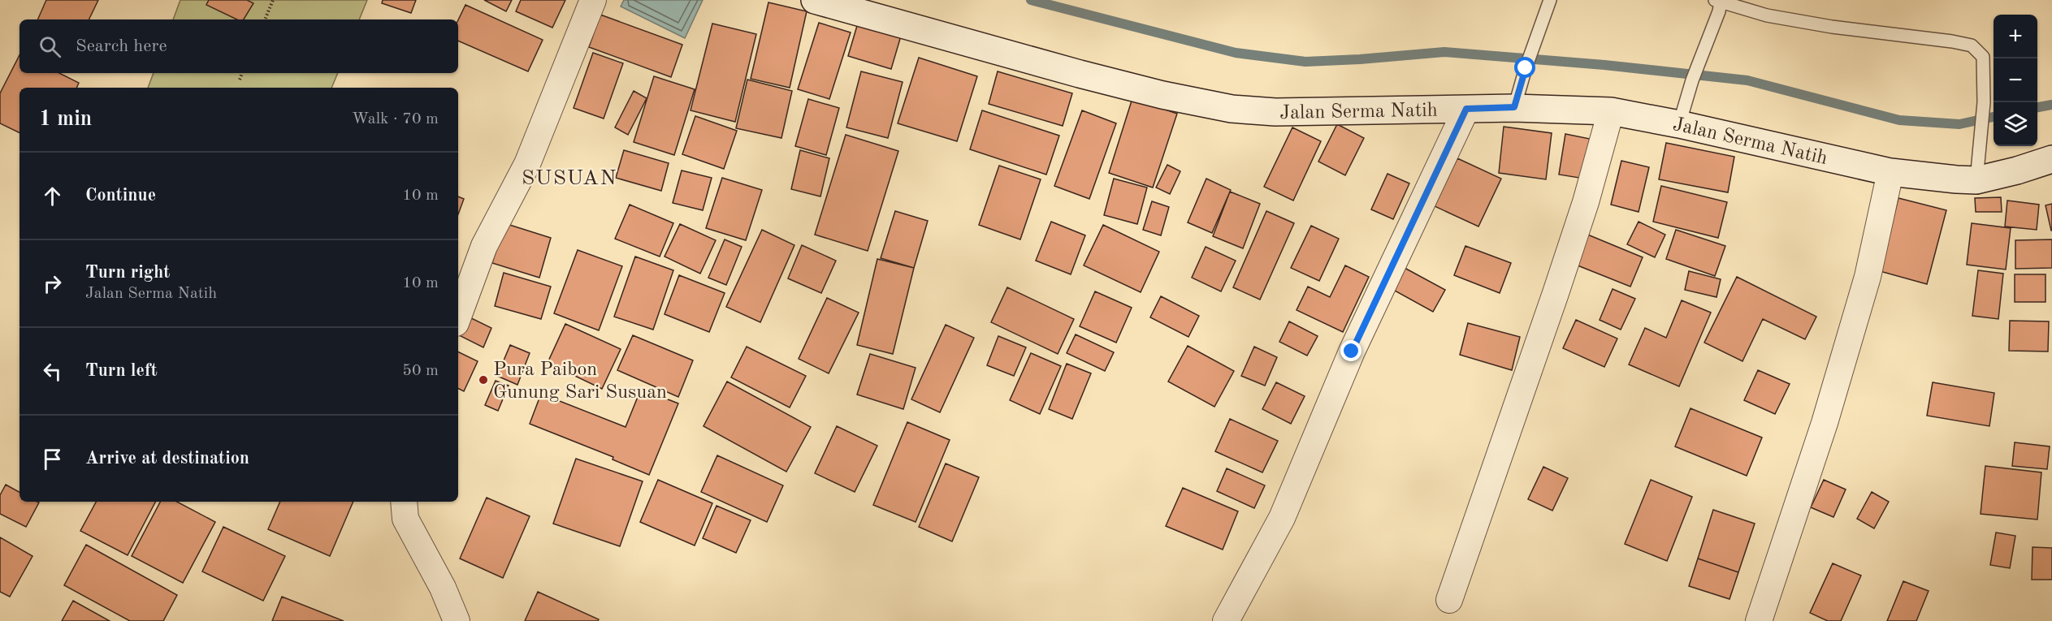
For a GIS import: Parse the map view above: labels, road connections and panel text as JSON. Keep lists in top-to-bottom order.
{
  "streets": {
    "street": ["Jalan Serma Natih"]
  },
  "districts": ["SUSUAN"],
  "places": ["Pura Paibon Gunung Sari Susuan"],
  "page": {
    "map_buttons": ["+", "−"],
    "search": "Search here",
    "heading": ["1 min", "Walk · 70 m"],
    "list": [
      ["Continue", "10 m"],
      ["Turn right", "Jalan Serma Natih", "10 m"],
      ["Turn left", "50 m"],
      "Arrive at destination"
    ]
  }
}
